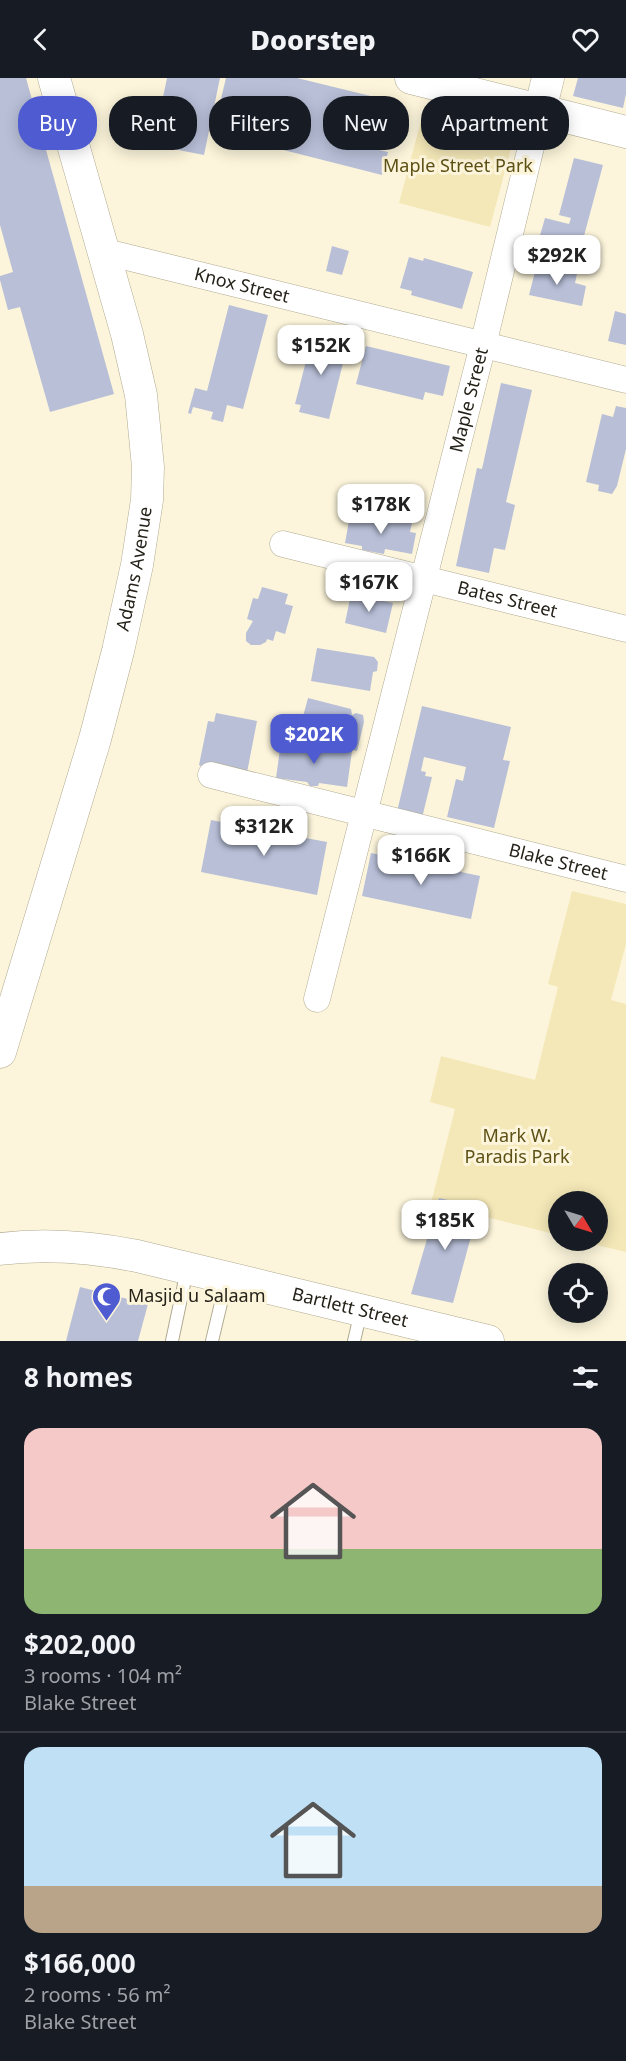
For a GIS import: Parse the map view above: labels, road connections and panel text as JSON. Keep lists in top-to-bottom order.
{
  "streets": {
    "street": [
      "Knox Street",
      "Maple Street",
      "Adams Avenue",
      "Bates Street",
      "Blake Street",
      "Bartlett Street"
    ]
  },
  "crossings": [
    ["Knox Street", "Maple Street"],
    ["Knox Street", "Adams Avenue"],
    ["Maple Street", "Bates Street"],
    ["Maple Street", "Blake Street"]
  ],
  "parks": ["Maple Street Park", "Mark W. Paradis Park"],
  "places": {
    "mosque": ["Masjid u Salaam"]
  },
  "north": "bottom right",
  "page": {
    "header": "Doorstep",
    "chip": [
      "Buy",
      "Rent",
      "Filters",
      "New",
      "Apartment"
    ],
    "price": [
      "$292K",
      "$152K",
      "$178K",
      "$167K",
      "$202K",
      "$312K",
      "$166K",
      "$185K"
    ],
    "heading": "8 homes",
    "list": [
      {
        "name": "$202,000",
        "note": "3 rooms · 104 m² · Blake Street"
      },
      {
        "name": "$166,000",
        "note": "2 rooms · 56 m² · Blake Street"
      }
    ]
  }
}
